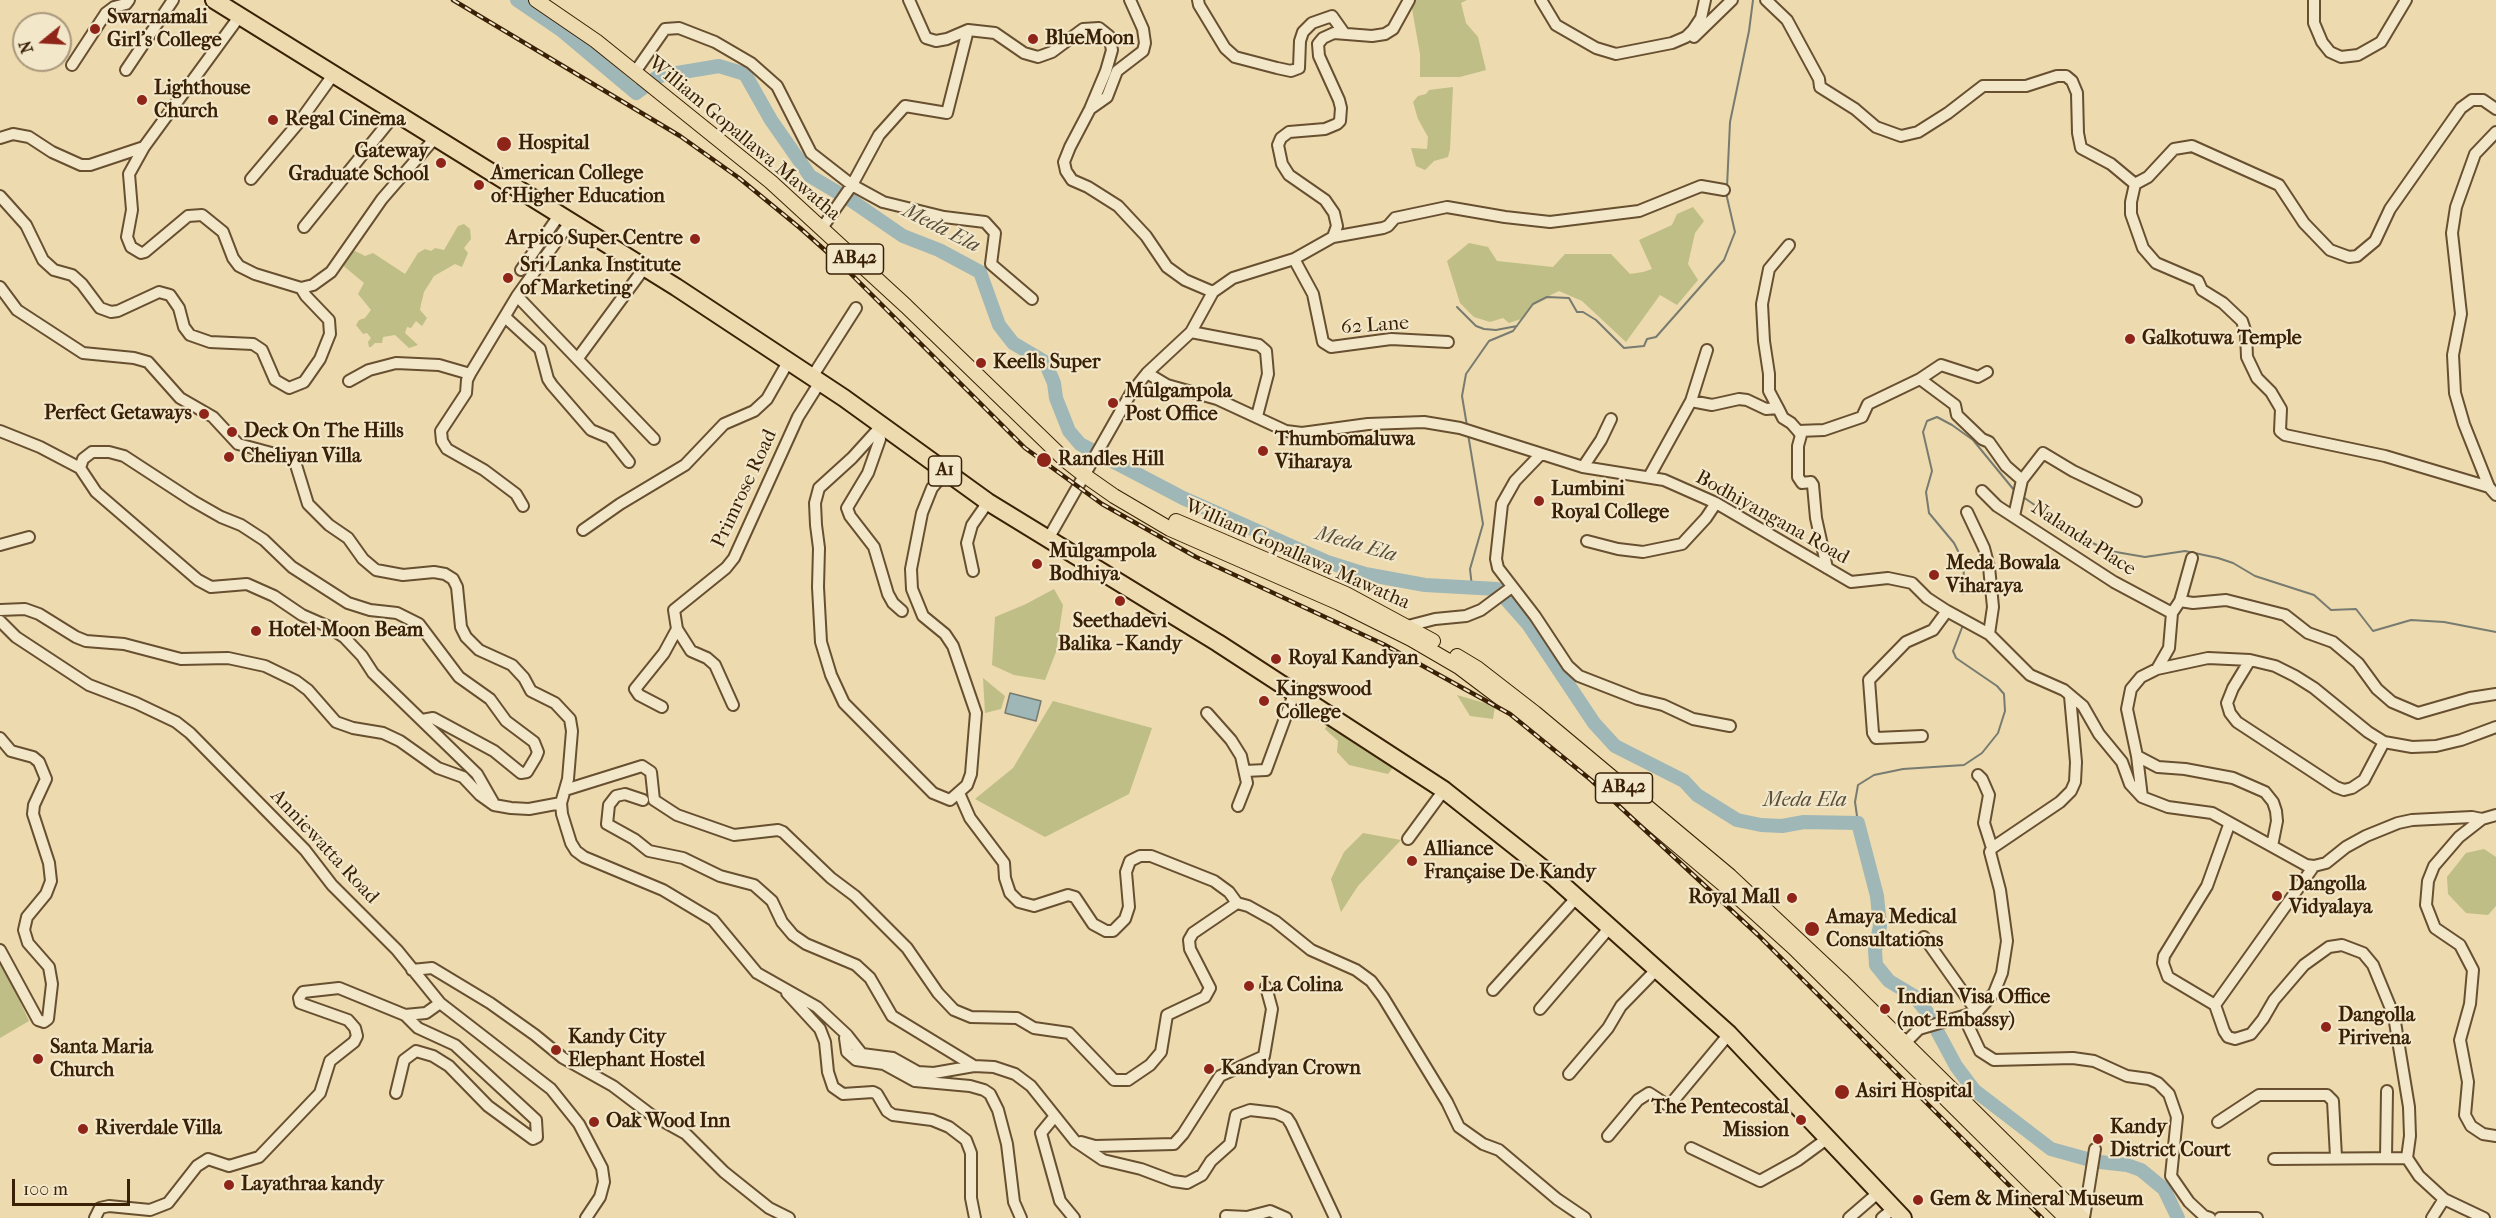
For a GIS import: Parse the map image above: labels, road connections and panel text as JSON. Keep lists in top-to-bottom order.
{
  "streets": {
    "highway": ["A1"],
    "main road": ["William Gopallawa Mawatha", "AB42"],
    "street": [
      "62 Lane",
      "Primrose Road",
      "Bodhiyangana Road",
      "Nalanda Place",
      "Anniewatta Road"
    ]
  },
  "crossings": [
    ["A1", "Primrose Road"]
  ],
  "water": ["Meda Ela"],
  "places": [
    "Swarnamali Girl's College",
    "BlueMoon",
    "Lighthouse Church",
    "Regal Cinema",
    "Hospital",
    "Gateway Graduate School",
    "American College of Higher Education",
    "Arpico Super Centre",
    "Sri Lanka Institute of Marketing",
    "Galkotuwa Temple",
    "Keells Super",
    "Mulgampola Post Office",
    "Perfect Getaways",
    "Deck On The Hills",
    "Thumbomaluwa Viharaya",
    "Cheliyan Villa",
    "Randles Hill",
    "Lumbini Royal College",
    "Mulgampola Bodhiya",
    "Meda Bowala Viharaya",
    "Seethadevi Balika - Kandy",
    "Hotel Moon Beam",
    "Royal Kandyan",
    "Kingswood College",
    "Alliance Française De Kandy",
    "Dangolla Vidyalaya",
    "Royal Mall",
    "Amaya Medical Consultations",
    "La Colina",
    "Indian Visa Office (not Embassy)",
    "Dangolla Pirivena",
    "Kandy City Elephant Hostel",
    "Santa Maria Church",
    "Kandyan Crown",
    "Asiri Hospital",
    "The Pentecostal Mission",
    "Oak Wood Inn",
    "Riverdale Villa",
    "Kandy District Court",
    "Layathraa kandy",
    "Gem & Mineral Museum"
  ],
  "scale_bar": "100 m",
  "north": "left"
}
